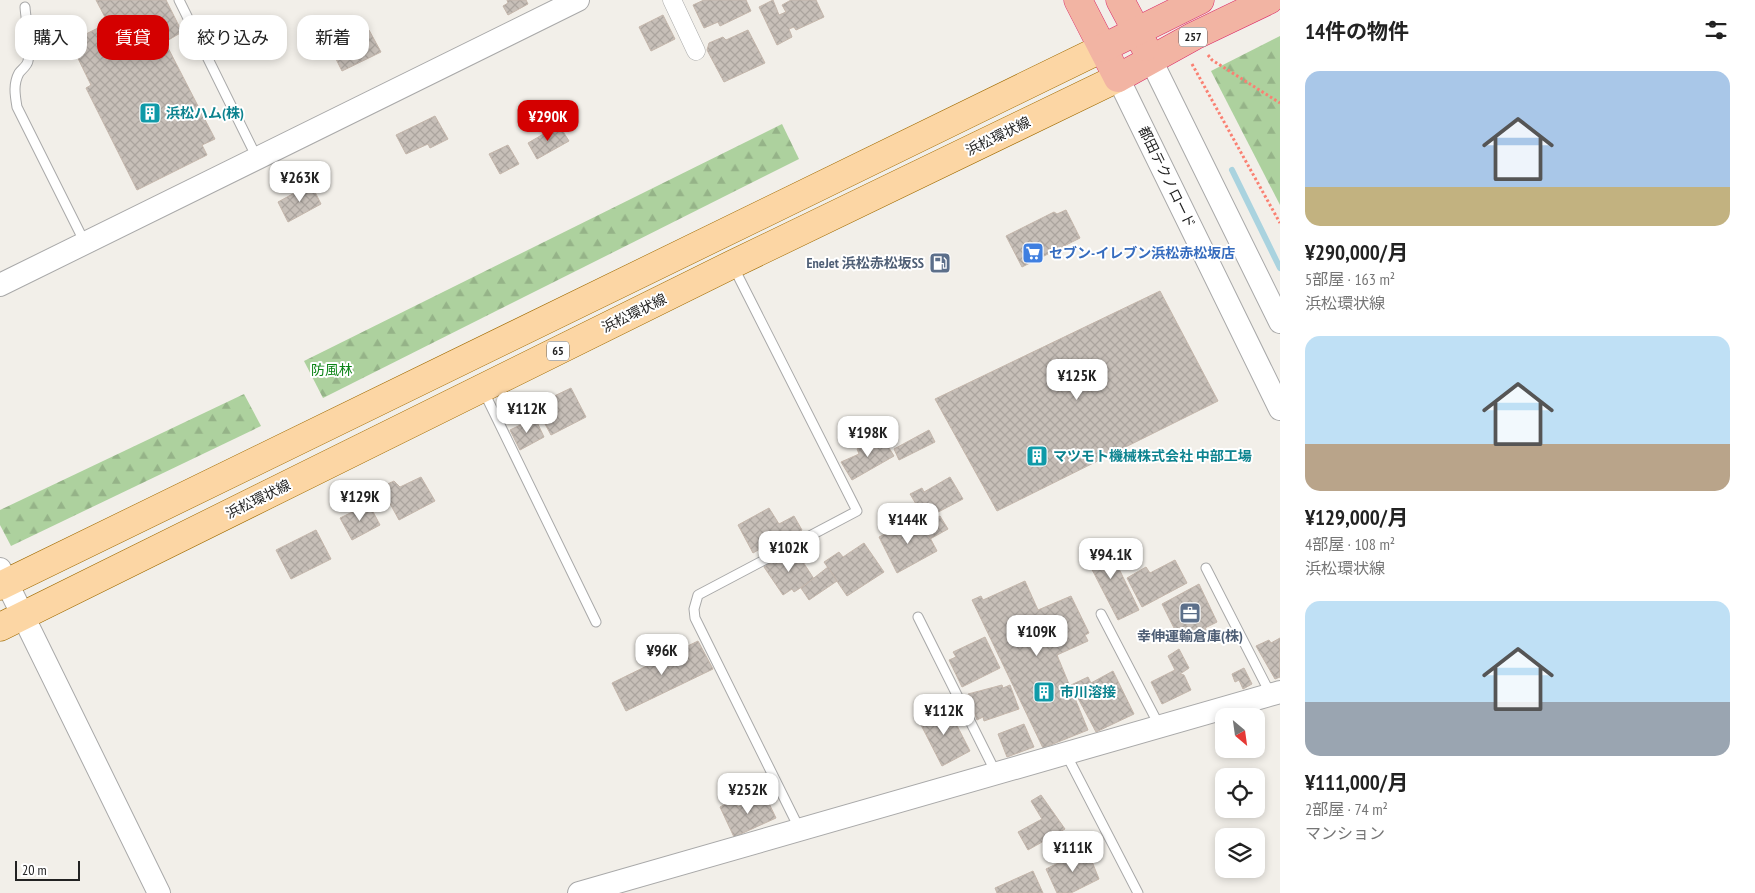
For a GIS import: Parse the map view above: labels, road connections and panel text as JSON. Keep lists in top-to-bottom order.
{
  "streets": {
    "highway": ["257", "浜松環状線", "都田テクノロード"],
    "main road": ["65"]
  },
  "crossings": [
    ["257", "都田テクノロード"],
    ["257", "65"],
    ["浜松環状線", "都田テクノロード"],
    ["都田テクノロード", "65"]
  ],
  "parks": ["防風林"],
  "places": {
    "building": ["浜松ハム(株)", "マツモト機械株式会社 中部工場", "市川溶接"],
    "supermarket": ["セブン-イレブン浜松赤松坂店"],
    "fuel station": ["EneJet 浜松赤松坂SS"],
    "office": ["幸伸運輸倉庫(株)"]
  },
  "scale_bar": "20 m",
  "north": "bottom right",
  "page": {
    "heading": "14件の物件",
    "chip": [
      "購入",
      "賃貸",
      "絞り込み",
      "新着"
    ],
    "list": [
      {
        "name": "¥290,000/月",
        "note": "5部屋 · 163 m² · 浜松環状線"
      },
      {
        "name": "¥129,000/月",
        "note": "4部屋 · 108 m² · 浜松環状線"
      },
      {
        "name": "¥111,000/月",
        "note": "2部屋 · 74 m² · マンション"
      }
    ],
    "price": [
      "¥290K",
      "¥263K",
      "¥125K",
      "¥112K",
      "¥198K",
      "¥129K",
      "¥144K",
      "¥102K",
      "¥94.1K",
      "¥109K",
      "¥96K",
      "¥112K",
      "¥252K",
      "¥111K"
    ],
    "scale": "20 m"
  }
}
